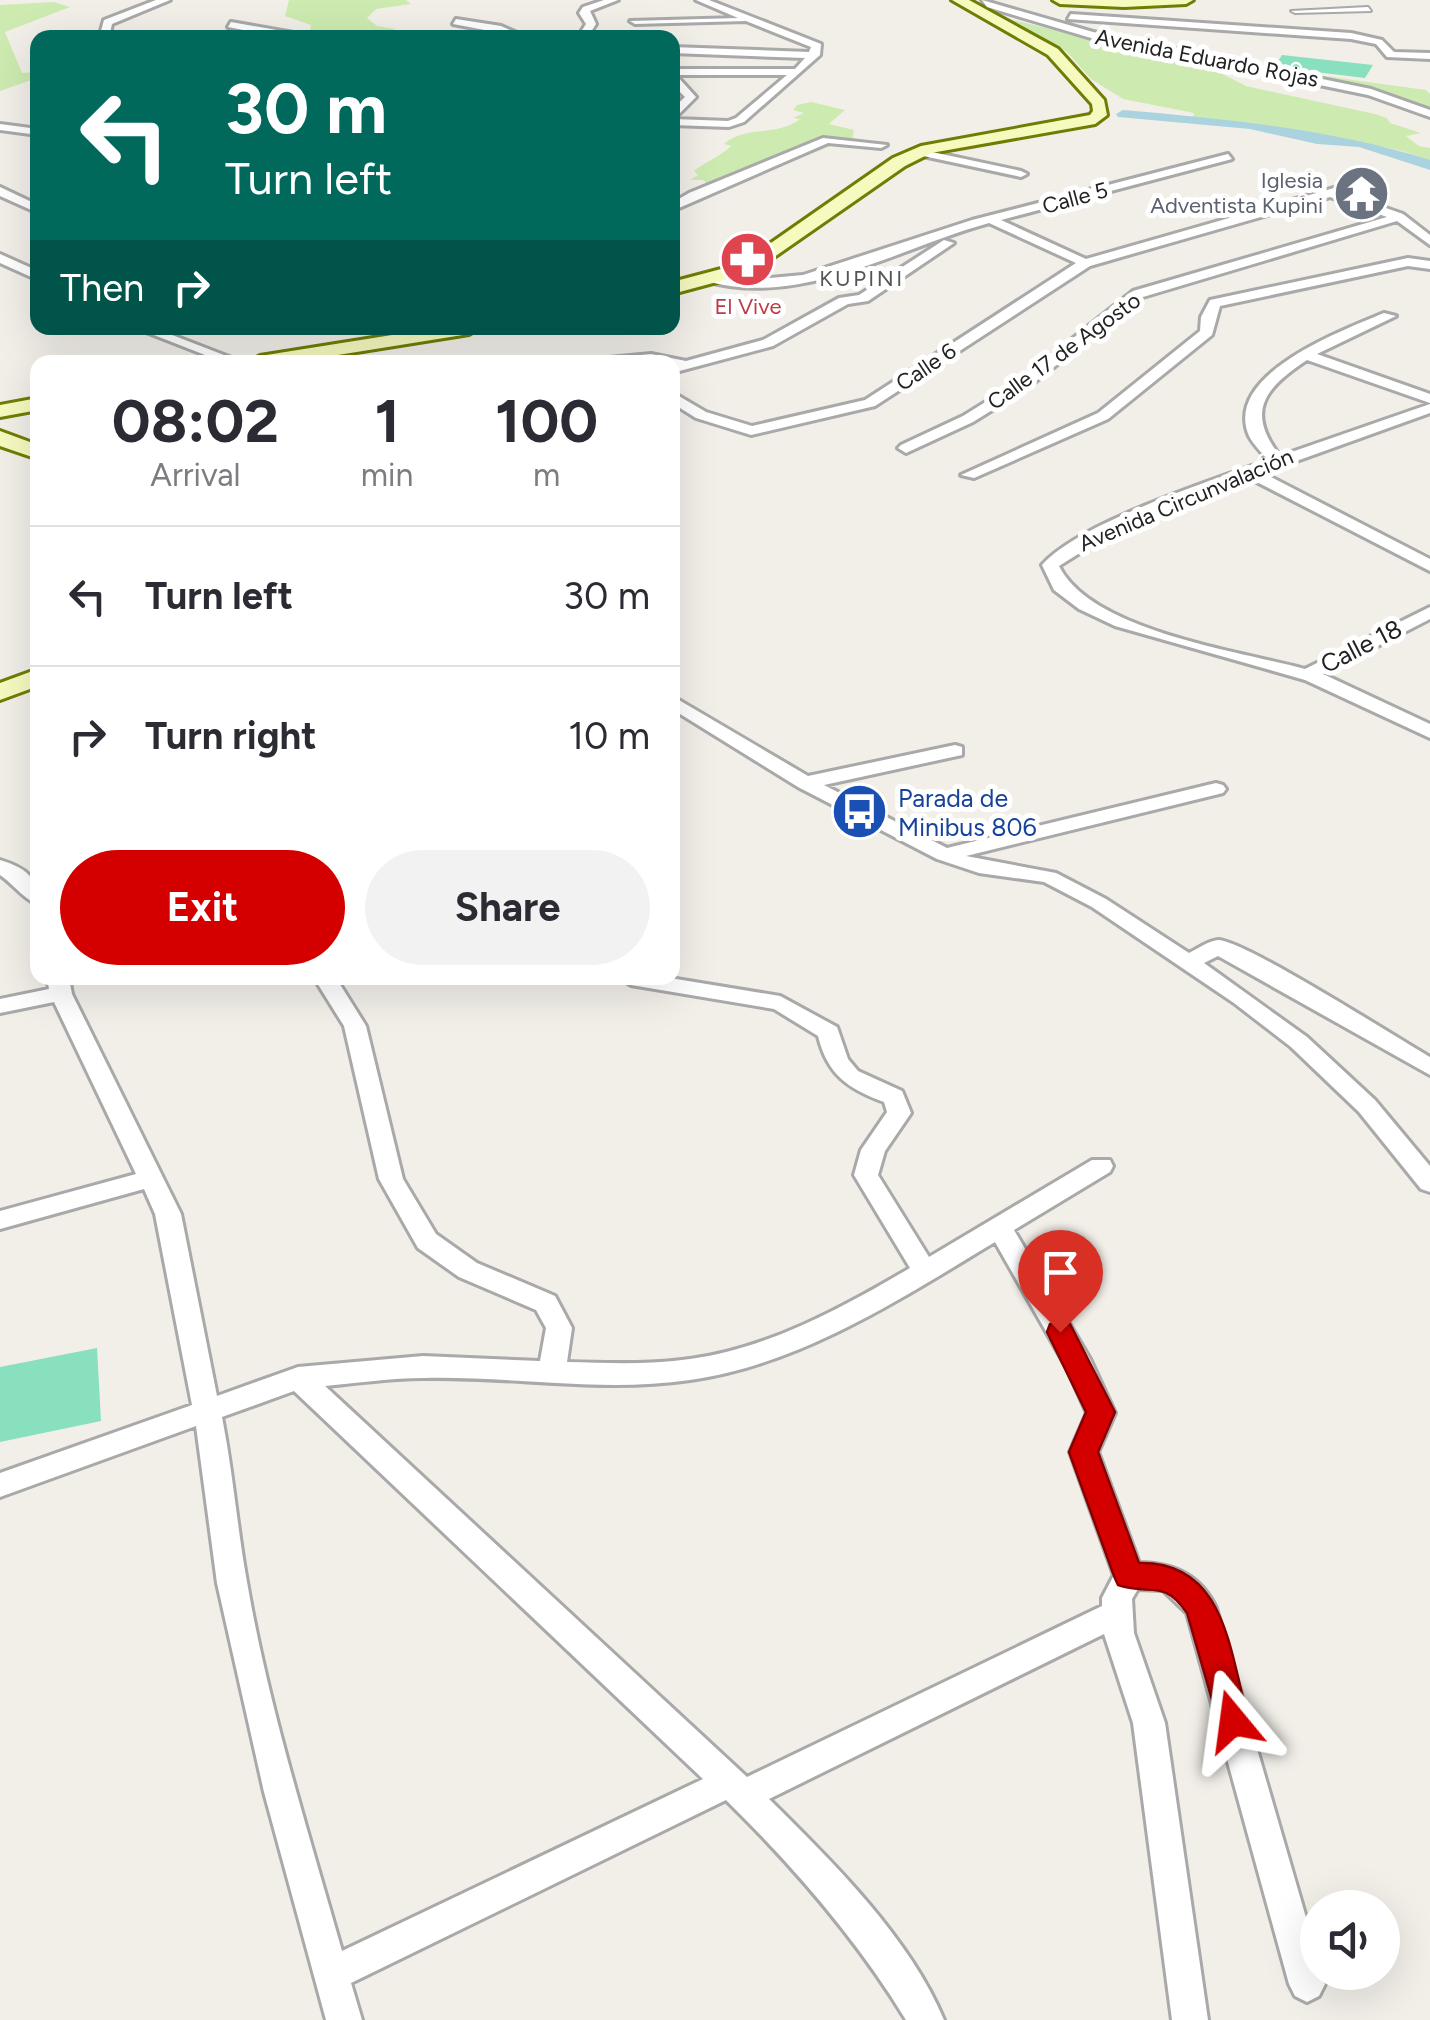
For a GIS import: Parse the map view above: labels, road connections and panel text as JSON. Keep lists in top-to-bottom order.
{
  "streets": {
    "street": [
      "Avenida Eduardo Rojas",
      "Calle 5",
      "Calle 17 de Agosto",
      "Calle 6",
      "Avenida Circunvalación",
      "Calle 18"
    ]
  },
  "crossings": [
    ["Avenida Circunvalación", "Calle 18"]
  ],
  "districts": ["KUPINI"],
  "places": {
    "temple": ["Iglesia Adventista Kupini"],
    "pharmacy": ["El Vive"],
    "bus stop": ["Parada de Minibus 806"]
  },
  "page": {
    "turn": ["30 m", "Turn left"],
    "then": "Then",
    "eta": [
      "08:02",
      "Arrival",
      "1",
      "min",
      "100",
      "m"
    ],
    "list": [
      {
        "name": "Turn left",
        "value": "30 m"
      },
      {
        "name": "Turn right",
        "value": "10 m"
      }
    ],
    "buttons": ["Exit", "Share"]
  }
}
